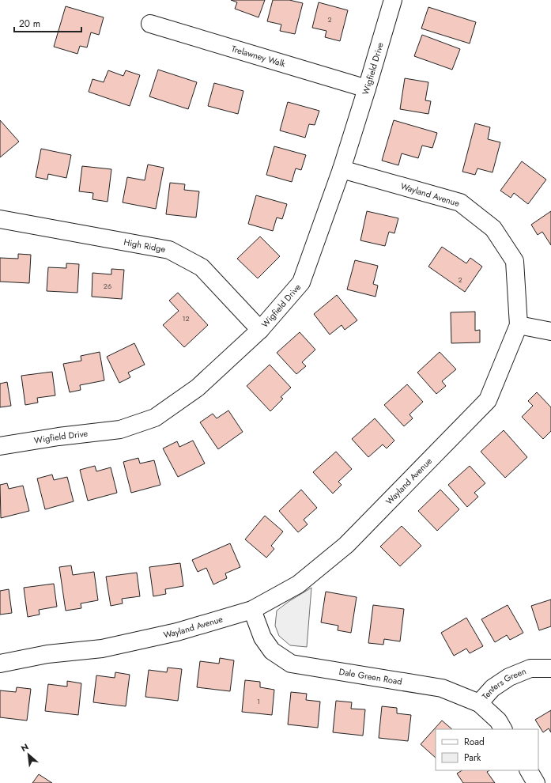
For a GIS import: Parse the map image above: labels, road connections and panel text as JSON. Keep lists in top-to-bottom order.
{
  "streets": {
    "street": [
      "Trelawney Walk",
      "Wigfield Drive",
      "Wayland Avenue",
      "High Ridge",
      "Dale Green Road",
      "Tenters Green"
    ]
  },
  "crossings": [
    ["Trelawney Walk", "Wigfield Drive"],
    ["Wigfield Drive", "Wayland Avenue"],
    ["Wigfield Drive", "High Ridge"],
    ["Wayland Avenue", "Dale Green Road"],
    ["Dale Green Road", "Tenters Green"]
  ],
  "house_numbers": [
    "2",
    "2",
    "26",
    "12",
    "1"
  ],
  "legend": ["Road", "Park"],
  "scale_bar": "20 m",
  "north": "top left"
}
